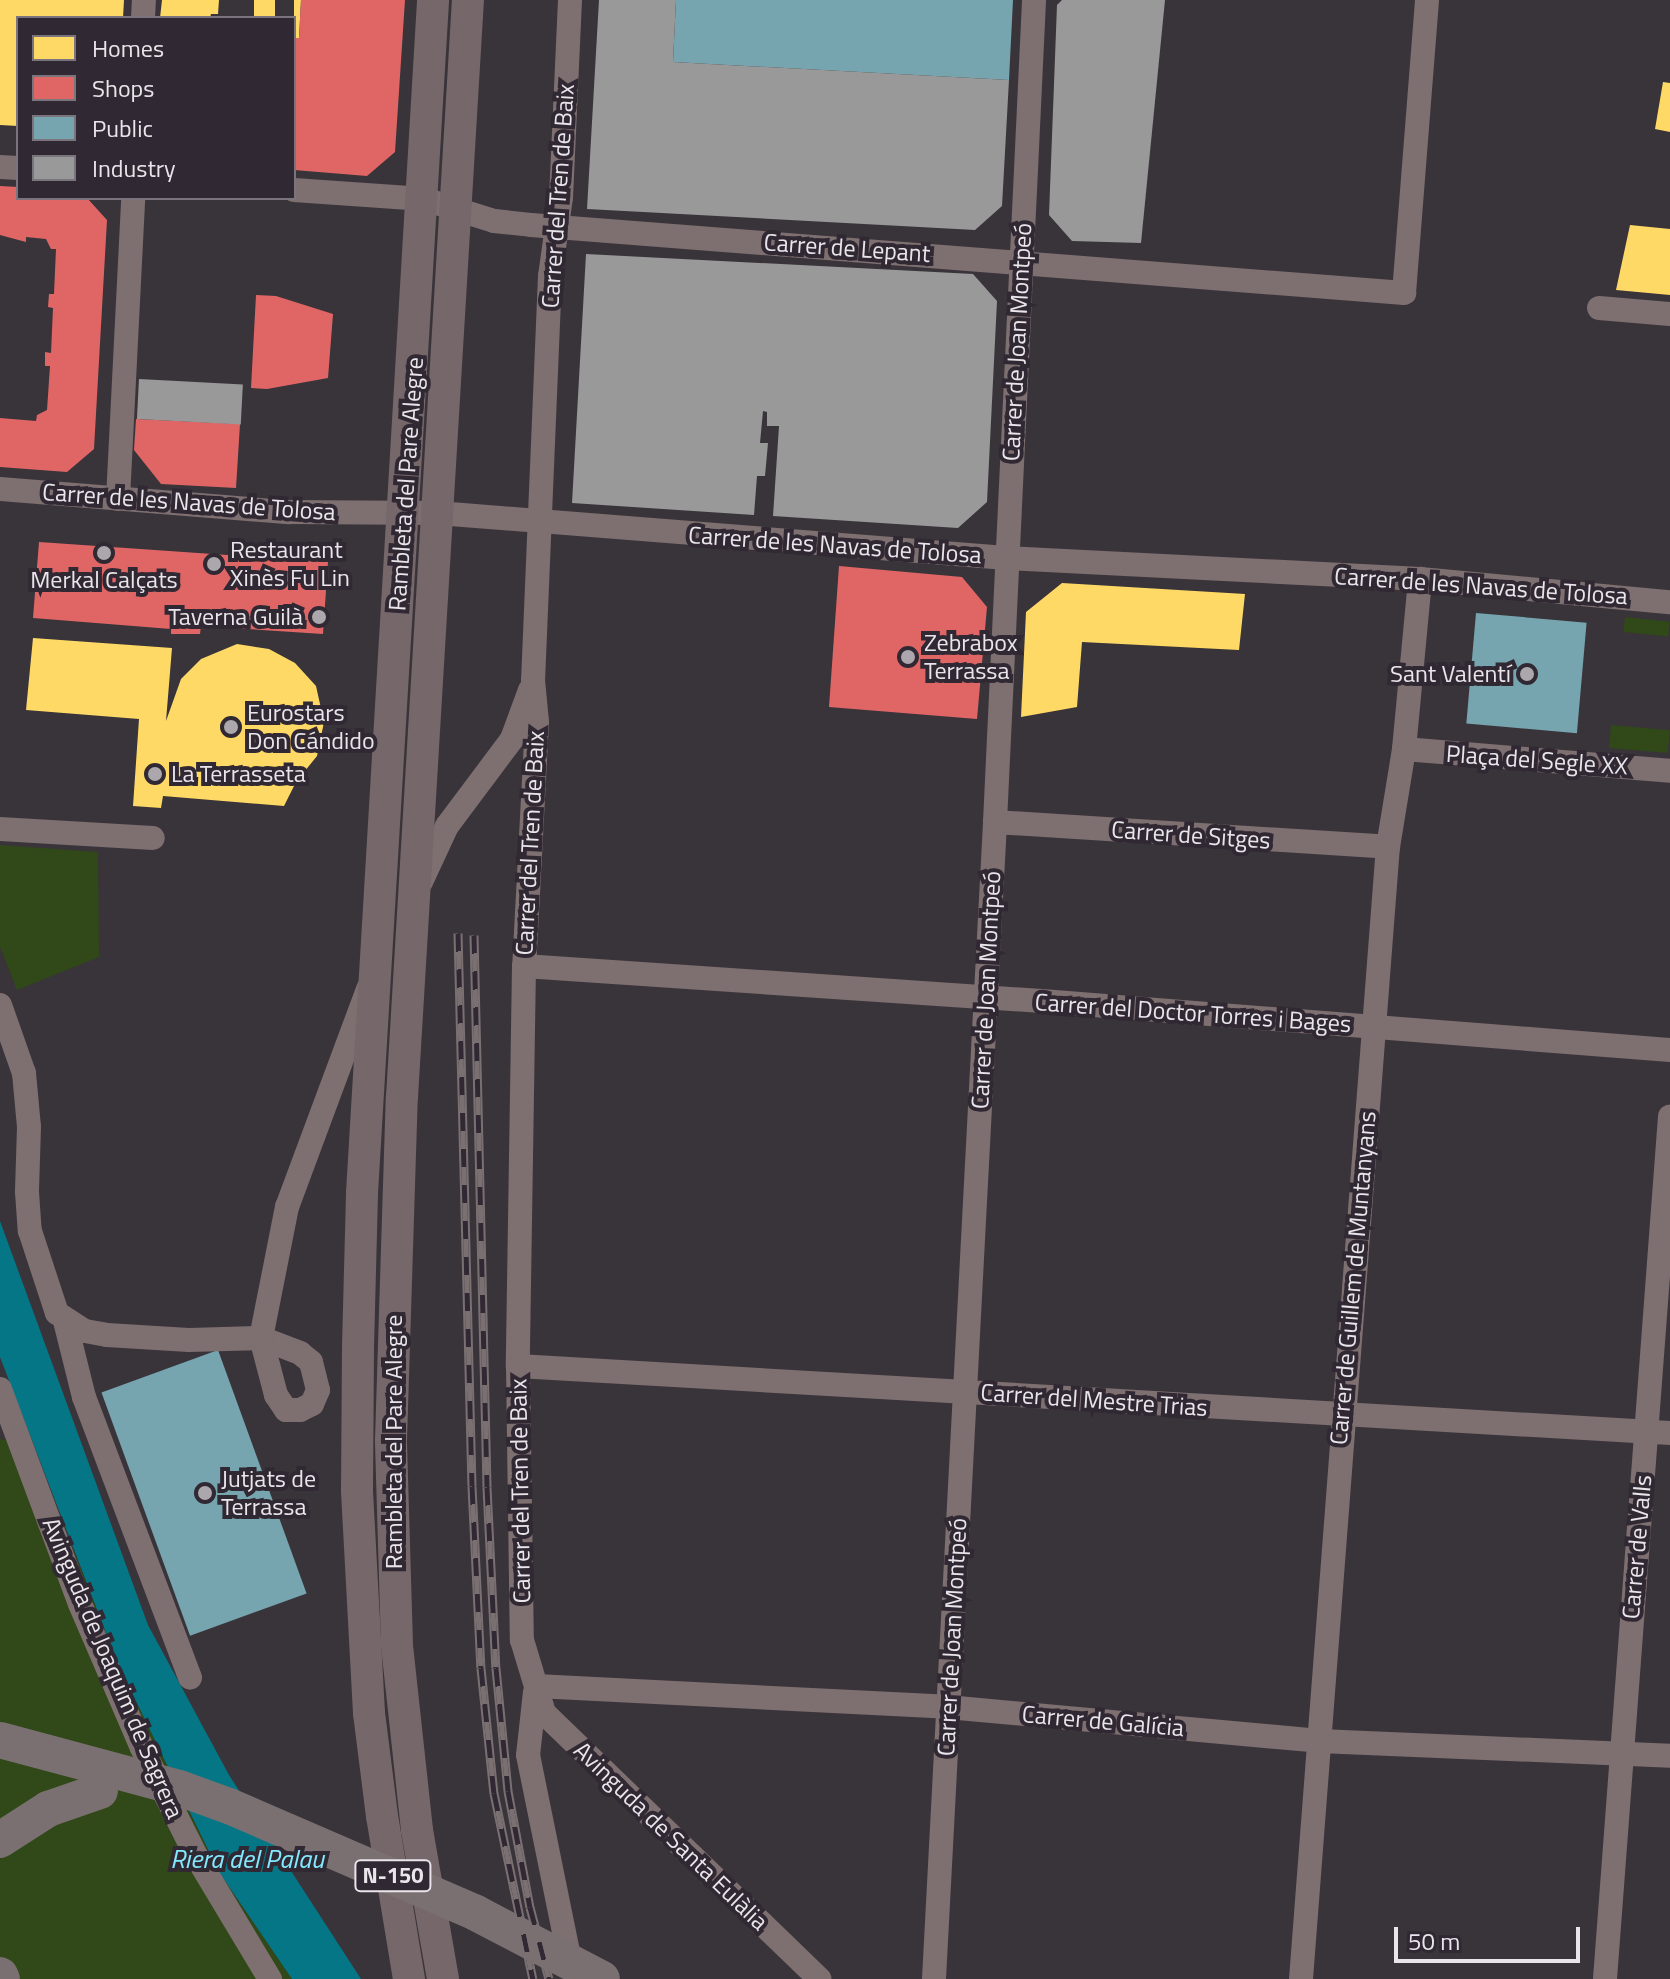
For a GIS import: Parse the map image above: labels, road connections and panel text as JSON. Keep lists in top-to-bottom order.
{
  "streets": {
    "main road": ["Rambleta del Pare Alegre", "N-150"],
    "street": [
      "Carrer del Tren de Baix",
      "Carrer de Lepant",
      "Carrer de Joan Montpeó",
      "Carrer de les Navas de Tolosa",
      "Plaça del Segle XX",
      "Carrer de Sitges",
      "Carrer del Doctor Torres i Bages",
      "Carrer de Guillem de Muntanyans",
      "Carrer del Mestre Trias",
      "Carrer de Valls",
      "Avinguda de Joaquim de Sagrera",
      "Carrer de Galícia",
      "Avinguda de Santa Eulàlia"
    ]
  },
  "crossings": [
    ["Carrer del Tren de Baix", "Carrer de Lepant"],
    ["Carrer del Tren de Baix", "Rambleta del Pare Alegre"],
    ["Carrer del Tren de Baix", "Carrer de les Navas de Tolosa"],
    ["Carrer del Tren de Baix", "Carrer del Doctor Torres i Bages"],
    ["Carrer del Tren de Baix", "Carrer del Mestre Trias"],
    ["Carrer del Tren de Baix", "Carrer de Galícia"],
    ["Carrer del Tren de Baix", "Avinguda de Santa Eulàlia"],
    ["Carrer de Lepant", "Carrer de Joan Montpeó"],
    ["Carrer de Lepant", "Rambleta del Pare Alegre"],
    ["Carrer de Joan Montpeó", "Carrer de les Navas de Tolosa"],
    ["Carrer de Joan Montpeó", "Carrer de Sitges"],
    ["Carrer de Joan Montpeó", "Carrer del Doctor Torres i Bages"],
    ["Carrer de Joan Montpeó", "Carrer del Mestre Trias"],
    ["Carrer de Joan Montpeó", "Carrer de Galícia"],
    ["Rambleta del Pare Alegre", "Carrer de les Navas de Tolosa"],
    ["Carrer de les Navas de Tolosa", "Carrer de Guillem de Muntanyans"],
    ["Plaça del Segle XX", "Carrer de Guillem de Muntanyans"],
    ["Carrer de Sitges", "Carrer de Guillem de Muntanyans"],
    ["Carrer del Doctor Torres i Bages", "Carrer de Guillem de Muntanyans"],
    ["Carrer de Guillem de Muntanyans", "Carrer del Mestre Trias"],
    ["Carrer de Guillem de Muntanyans", "Carrer de Galícia"],
    ["Carrer del Mestre Trias", "Carrer de Valls"],
    ["Carrer de Valls", "Carrer de Galícia"],
    ["Carrer de Galícia", "Avinguda de Santa Eulàlia"]
  ],
  "water": ["Riera del Palau"],
  "places": [
    "Merkal Calçats",
    "Restaurant Xinès Fu Lin",
    "Taverna Guilà",
    "Zebrabox Terrassa",
    "Sant Valentí",
    "Eurostars Don Cándido",
    "La Terrasseta",
    "Jutjats de Terrassa"
  ],
  "legend": [
    "Homes",
    "Shops",
    "Public",
    "Industry"
  ],
  "scale_bar": "50 m"
}
